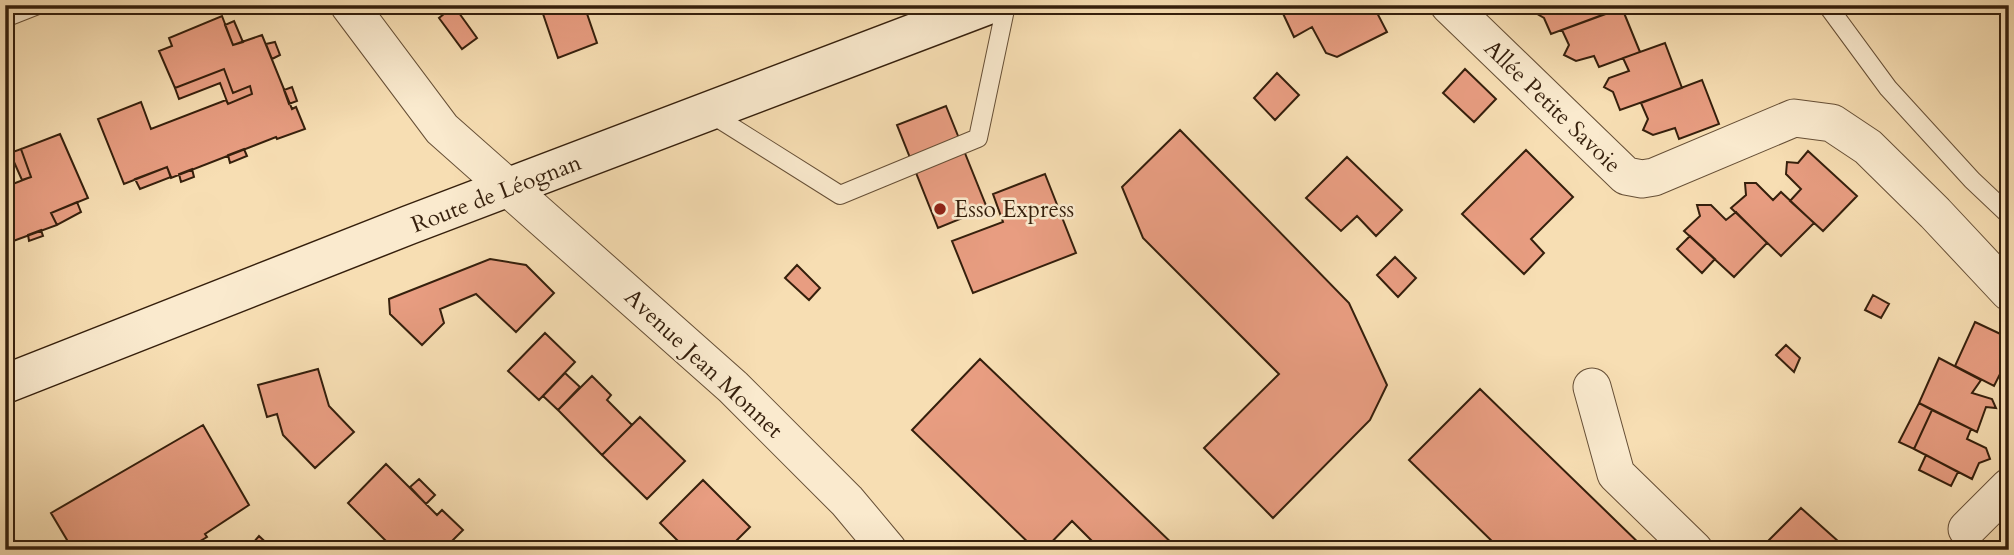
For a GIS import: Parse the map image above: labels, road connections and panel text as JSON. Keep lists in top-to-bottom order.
{
  "streets": {
    "main road": ["Route de Léognan"],
    "street": ["Allée Petite Savoie", "Avenue Jean Monnet"]
  },
  "crossings": [
    ["Route de Léognan", "Avenue Jean Monnet"]
  ],
  "places": ["Esso Express"]
}
